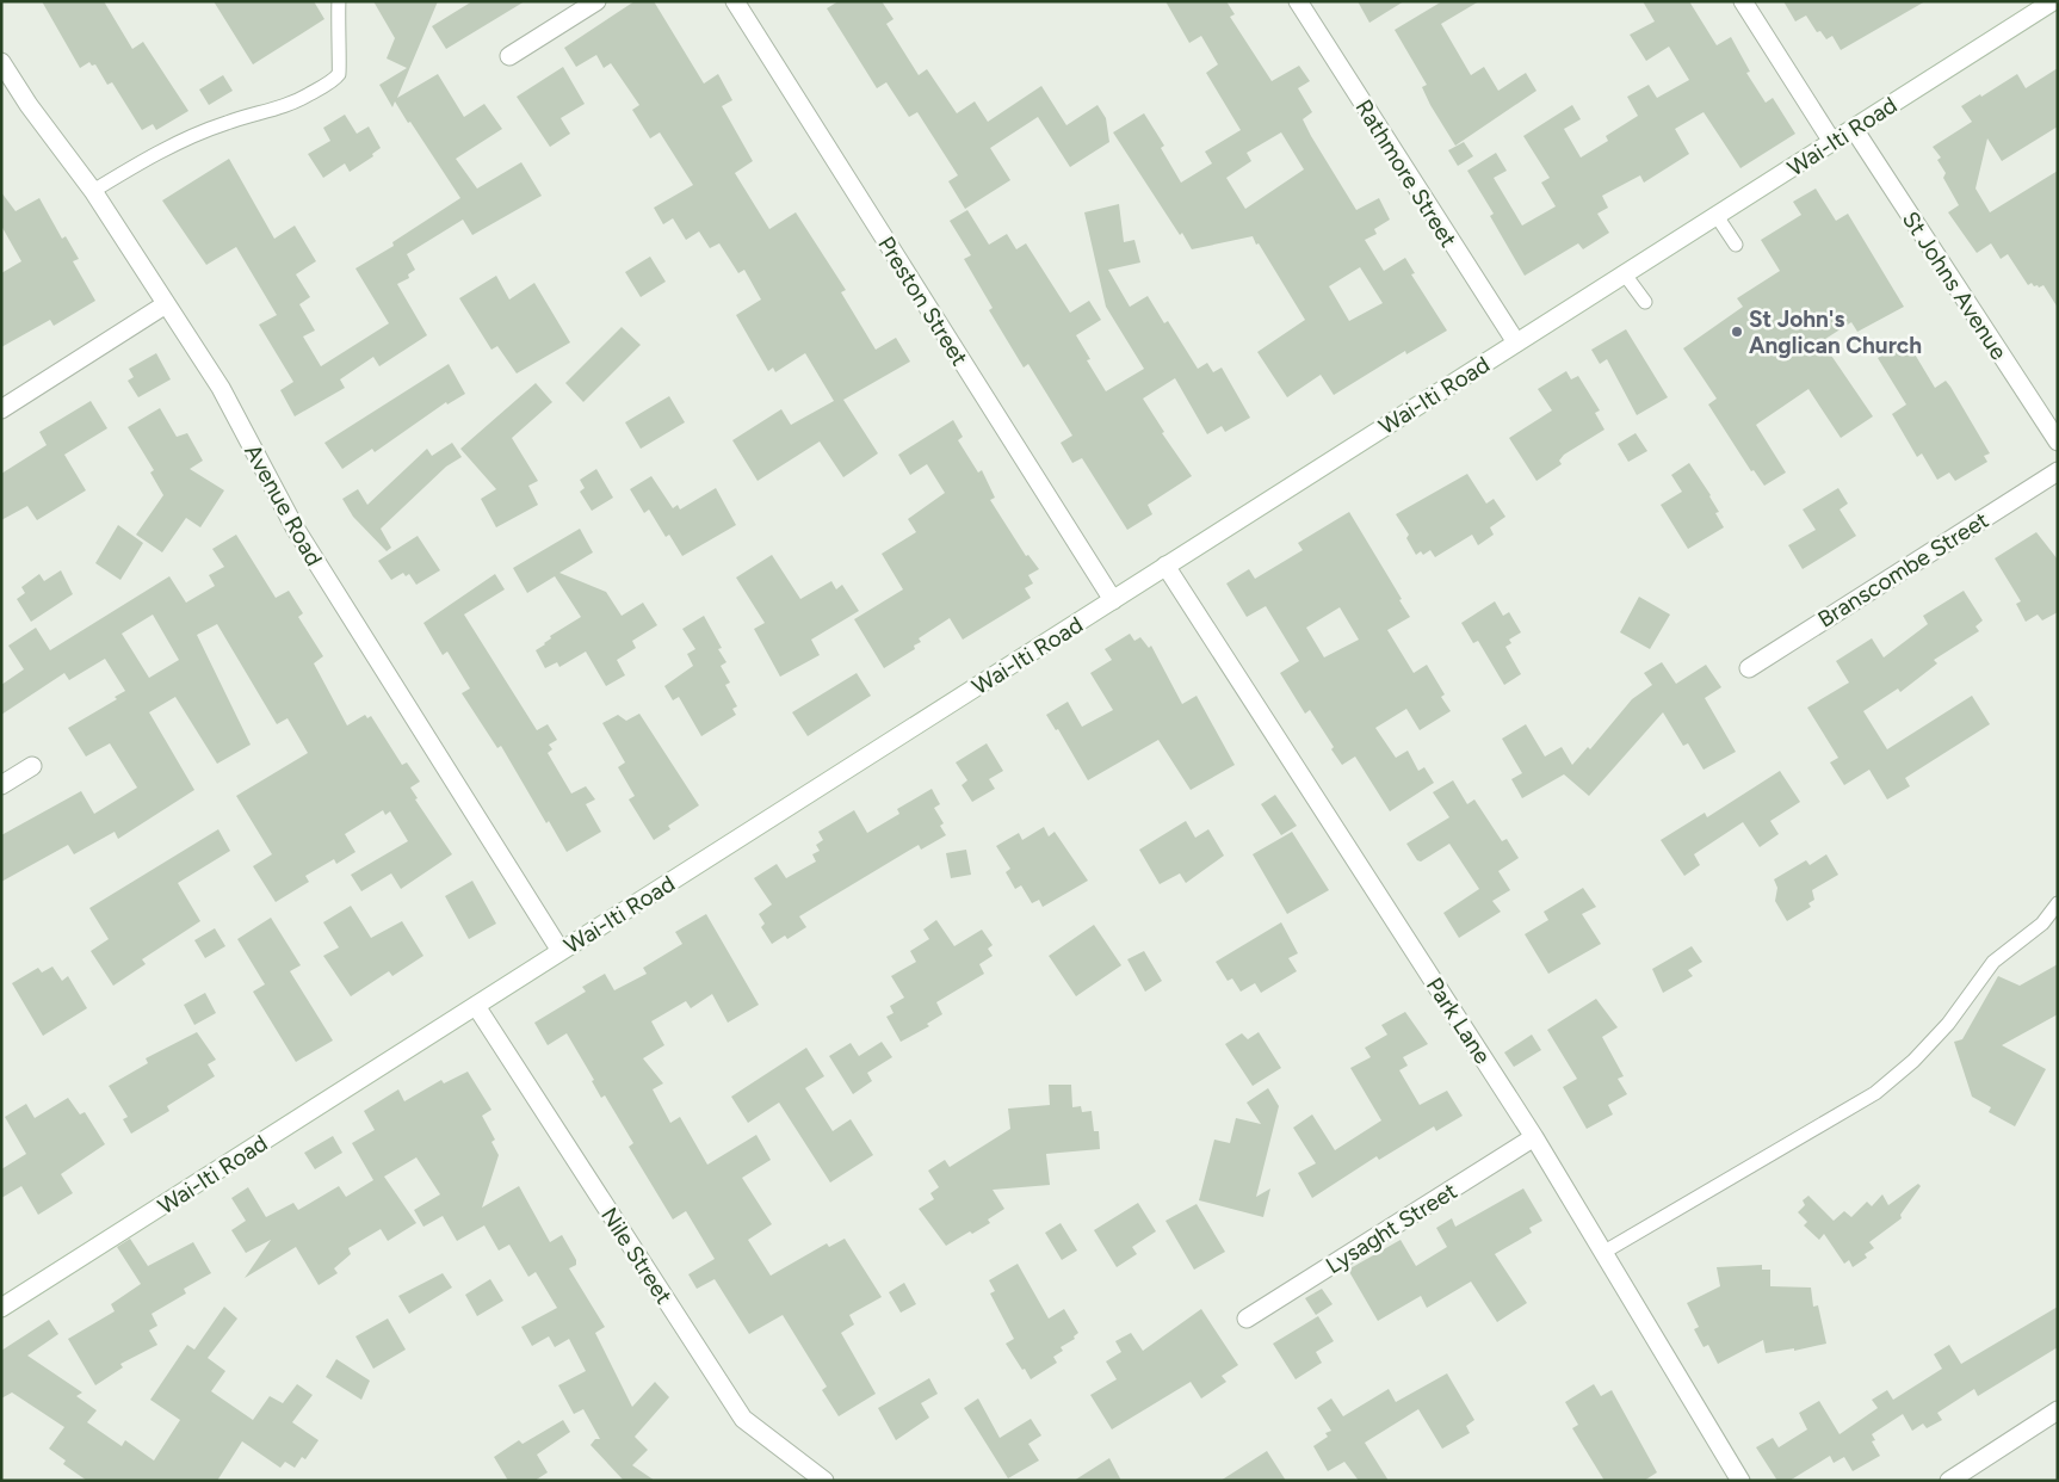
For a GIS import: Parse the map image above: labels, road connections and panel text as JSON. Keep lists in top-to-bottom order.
{
  "streets": {
    "street": [
      "Wai-Iti Road",
      "Rathmore Street",
      "St Johns Avenue",
      "Preston Street",
      "Avenue Road",
      "Branscombe Street",
      "Park Lane",
      "Lysaght Street",
      "Nile Street"
    ]
  },
  "crossings": [
    ["Wai-Iti Road", "Rathmore Street"],
    ["Wai-Iti Road", "St Johns Avenue"],
    ["Wai-Iti Road", "Preston Street"],
    ["Wai-Iti Road", "Avenue Road"],
    ["Wai-Iti Road", "Park Lane"],
    ["Wai-Iti Road", "Nile Street"],
    ["Park Lane", "Lysaght Street"]
  ],
  "places": ["St John's Anglican Church"]
}
